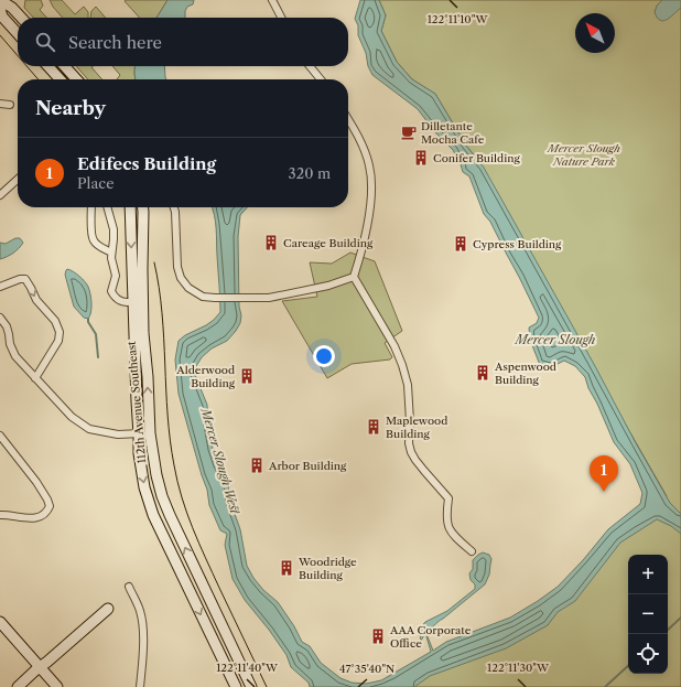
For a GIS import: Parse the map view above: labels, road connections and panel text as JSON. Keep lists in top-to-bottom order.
{
  "streets": {
    "main road": ["112th Avenue Southeast"]
  },
  "water": ["Mercer Slough", "Mercer Slough West"],
  "parks": ["Mercer Slough Nature Park"],
  "places": {
    "cafe": ["Dilletante Mocha Cafe"],
    "building": [
      "Conifer Building",
      "Careage Building",
      "Cypress Building",
      "Aspenwood Building",
      "Alderwood Building",
      "Maplewood Building",
      "Arbor Building",
      "Woodridge Building",
      "AAA Corporate Office"
    ]
  },
  "north": "top left",
  "page": {
    "search": "Search here",
    "heading": "Nearby",
    "list": [
      {
        "mark": "1",
        "name": "Edifecs Building",
        "note": "Place",
        "value": "320 m"
      }
    ],
    "pins": "1",
    "map_buttons": ["+", "−"]
  },
  "coordinates": [
    "122°11'10\"W",
    "122°11'40\"W",
    "122°11'30\"W",
    "47°35'40\"N"
  ]
}
